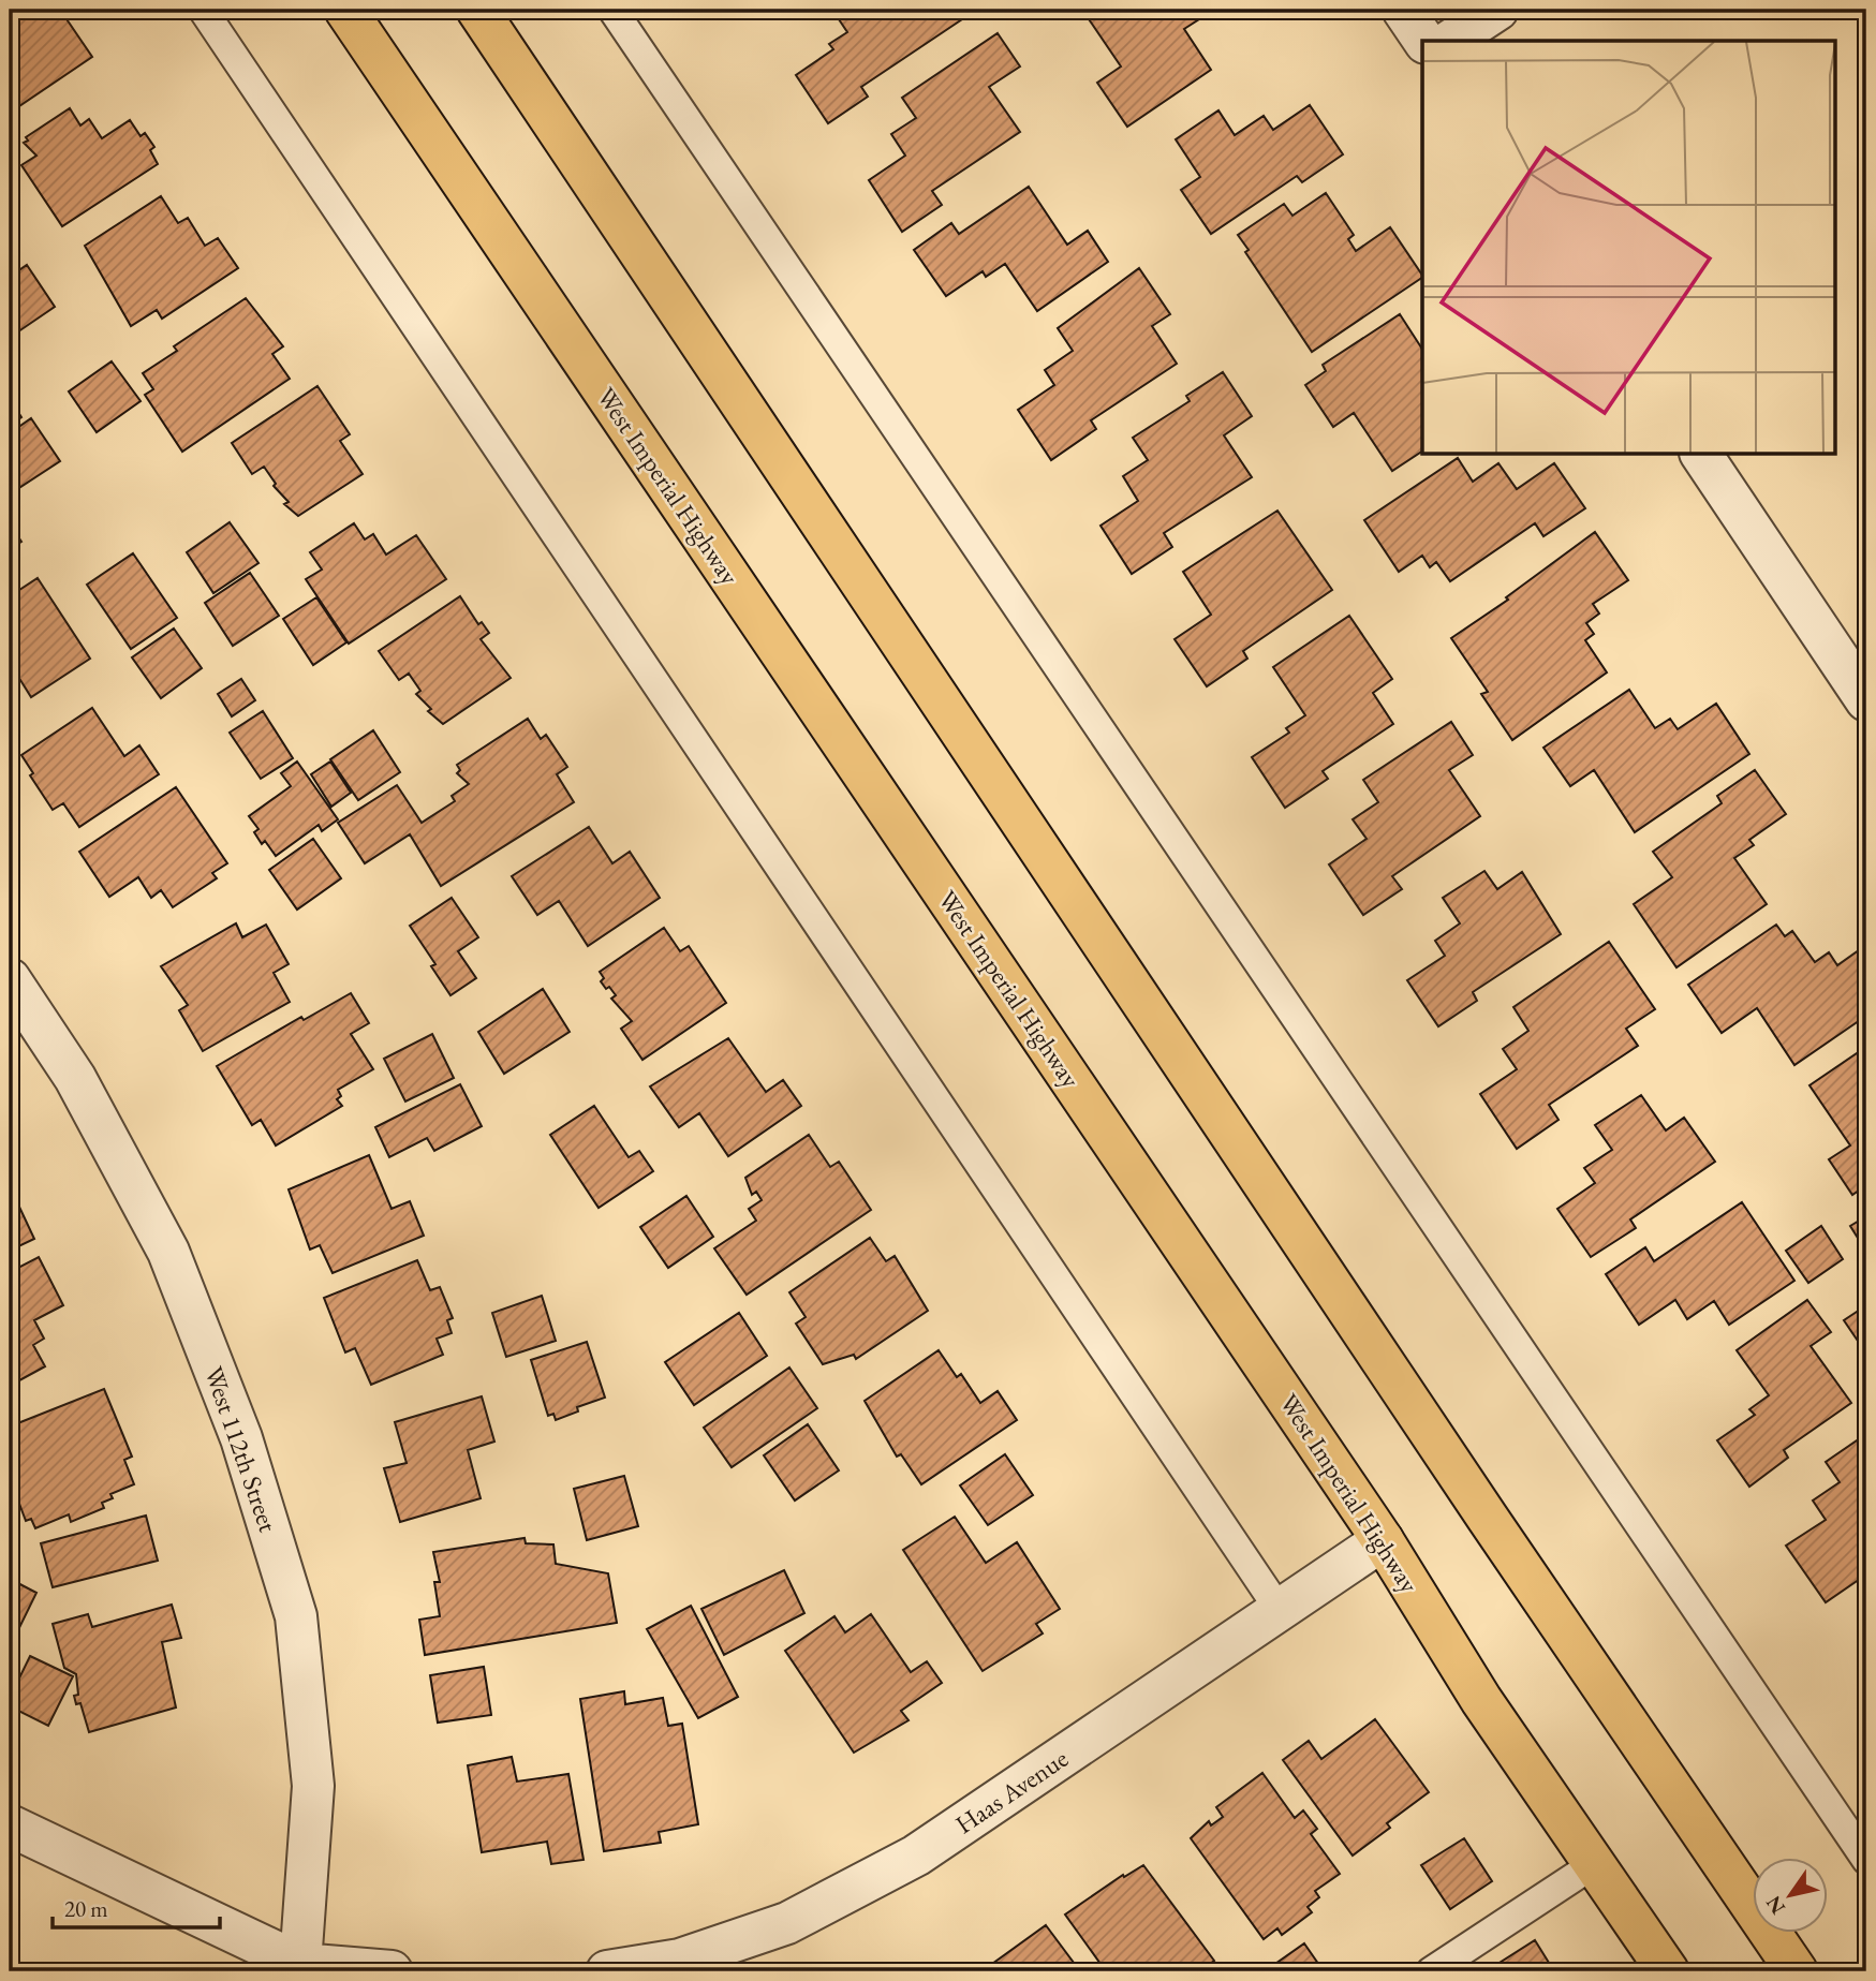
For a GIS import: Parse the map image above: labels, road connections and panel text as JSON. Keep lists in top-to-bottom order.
{
  "streets": {
    "main road": ["West Imperial Highway"],
    "street": ["West 112th Street", "Haas Avenue"]
  },
  "crossings": [
    ["West Imperial Highway", "Haas Avenue"]
  ],
  "scale_bar": "20 m",
  "north": "bottom left"
}
